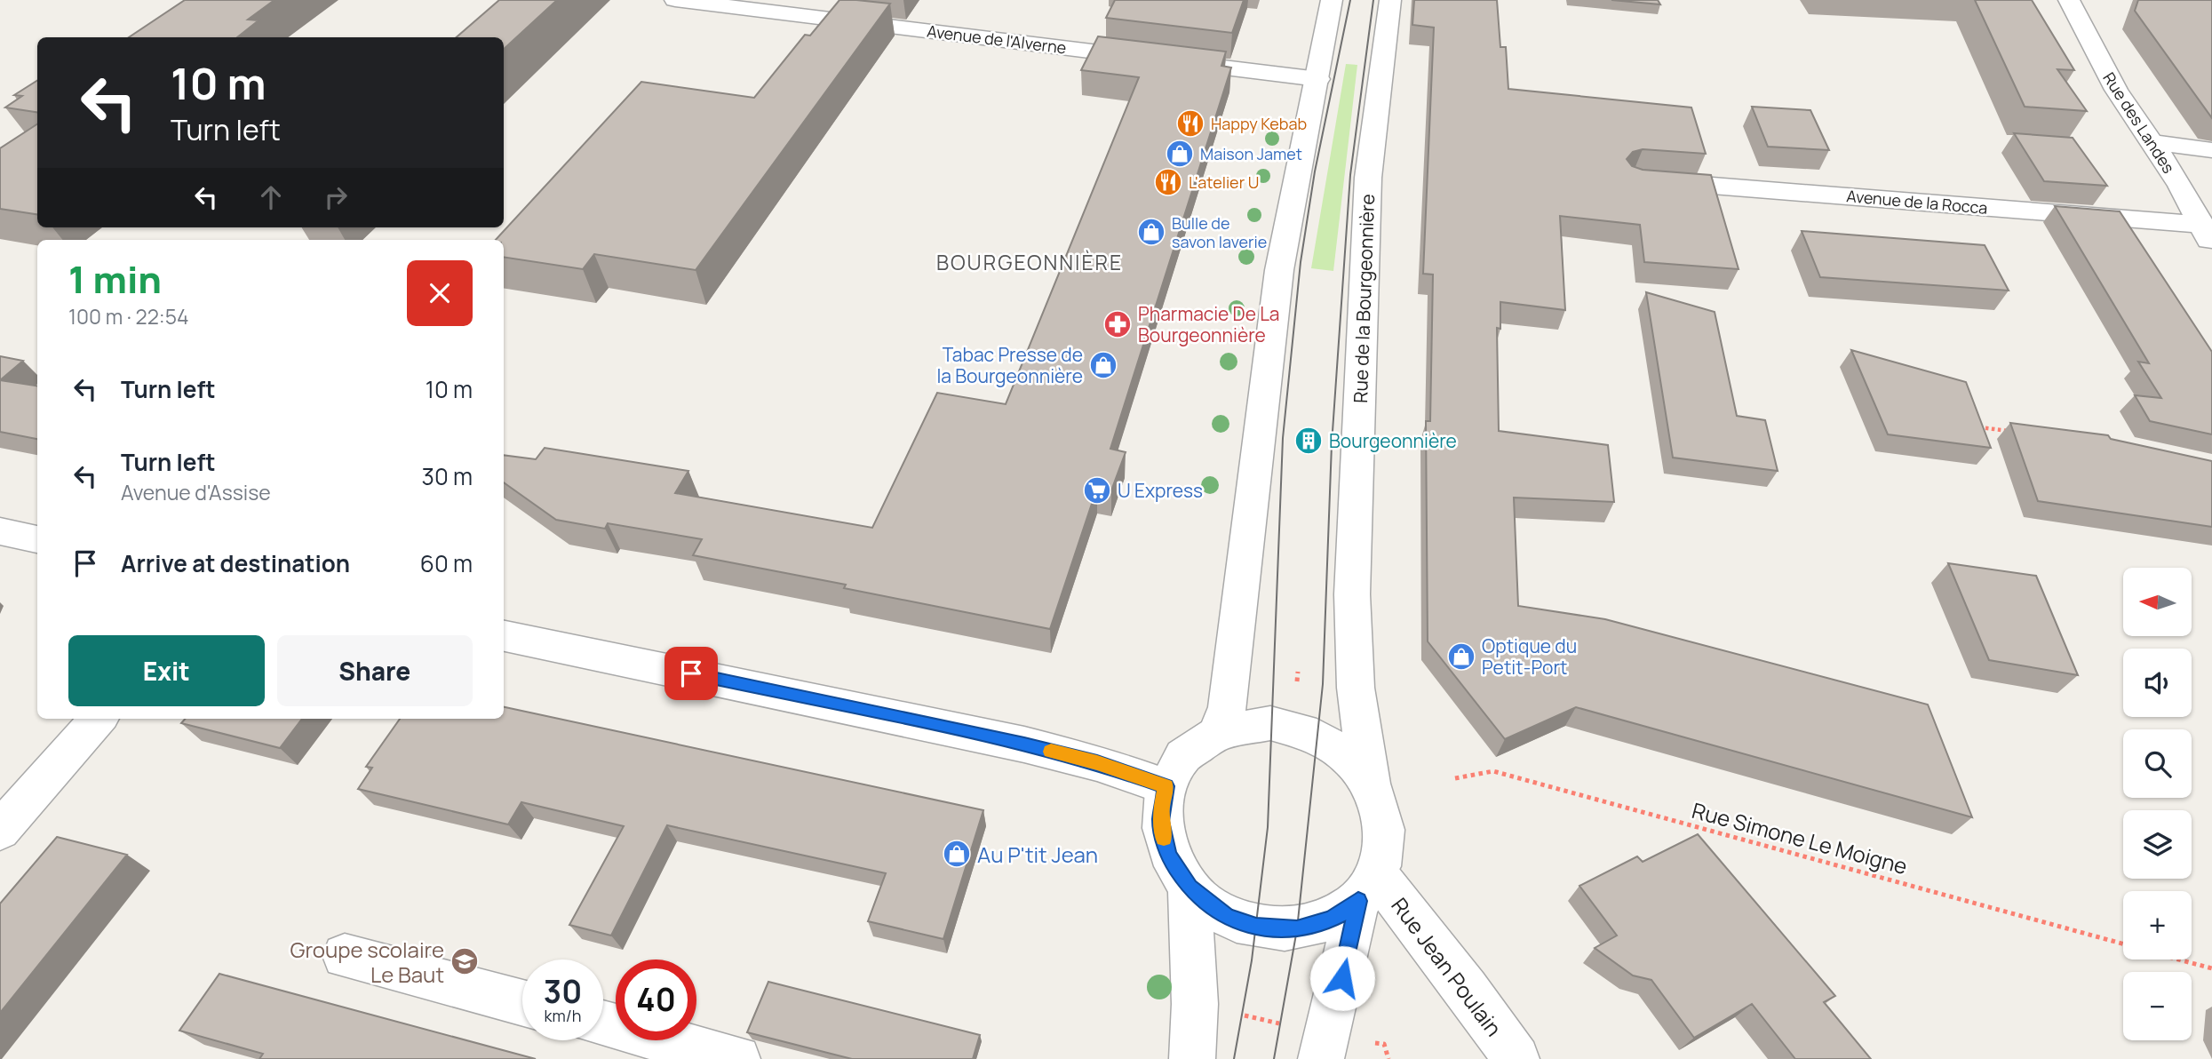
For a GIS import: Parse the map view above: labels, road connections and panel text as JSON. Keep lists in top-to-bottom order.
{
  "streets": {
    "street": [
      "Avenue de l'Alverne",
      "Rue des Landes",
      "Avenue de la Rocca",
      "Rue de la Bourgeonnière",
      "Rue Jean Poulain"
    ],
    "path": ["Rue Simone Le Moigne"]
  },
  "crossings": [
    ["Rue des Landes", "Avenue de la Rocca"],
    ["Rue de la Bourgeonnière", "Rue Jean Poulain"]
  ],
  "districts": ["BOURGEONNIÈRE"],
  "places": {
    "restaurant": ["Happy Kebab", "L'atelier U"],
    "shop": [
      "Maison Jamet",
      "Bulle de savon laverie",
      "Tabac Presse de la Bourgeonnière",
      "Optique du Petit-Port",
      "Au P'tit Jean"
    ],
    "pharmacy": ["Pharmacie De La Bourgeonnière"],
    "building": ["Bourgeonnière"],
    "supermarket": ["U Express"],
    "school or university": ["Groupe scolaire Le Baut"]
  },
  "north": "left",
  "page": {
    "turn": ["10 m", "Turn left"],
    "heading": ["1 min", "100 m · 22:54"],
    "list": [
      {
        "name": "Turn left",
        "value": "10 m"
      },
      {
        "name": "Turn left",
        "note": "Avenue d'Assise",
        "value": "30 m"
      },
      {
        "name": "Arrive at destination",
        "value": "60 m"
      }
    ],
    "map_buttons": ["+", "−"],
    "buttons": ["Exit", "Share"],
    "speed": "30 km/h",
    "limit": "40"
  }
}
